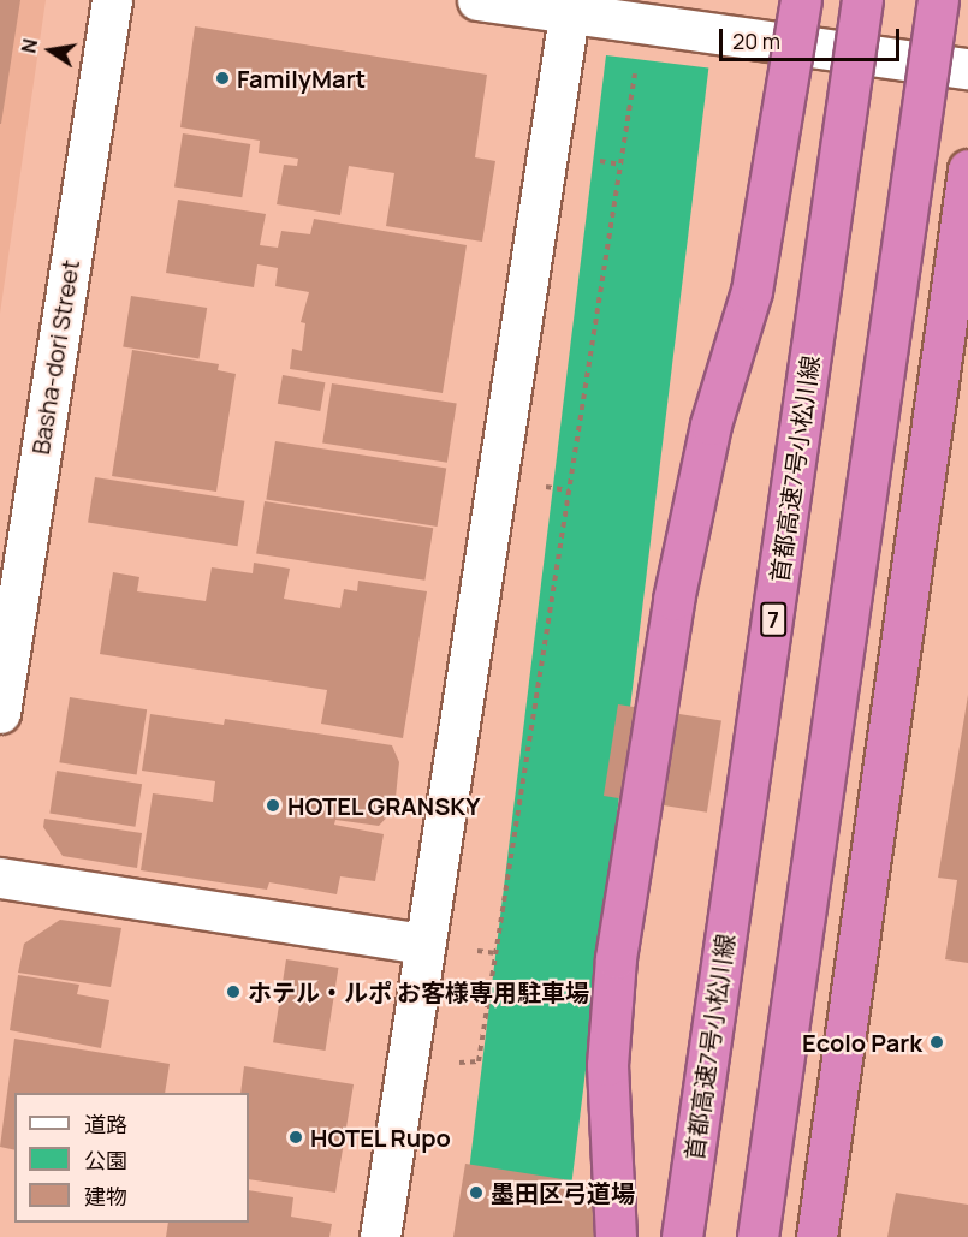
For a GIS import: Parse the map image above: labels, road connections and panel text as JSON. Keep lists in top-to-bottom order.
{
  "streets": {
    "highway": ["首都高速7号小松川線", "7"],
    "street": ["Basha-dori Street"]
  },
  "places": [
    "FamilyMart",
    "HOTEL GRANSKY",
    "ホテル・ルポ お客様専用駐車場",
    "Ecolo Park",
    "HOTEL Rupo",
    "墨田区弓道場"
  ],
  "legend": ["道路", "公園", "建物"],
  "scale_bar": "20 m",
  "north": "left"
}
